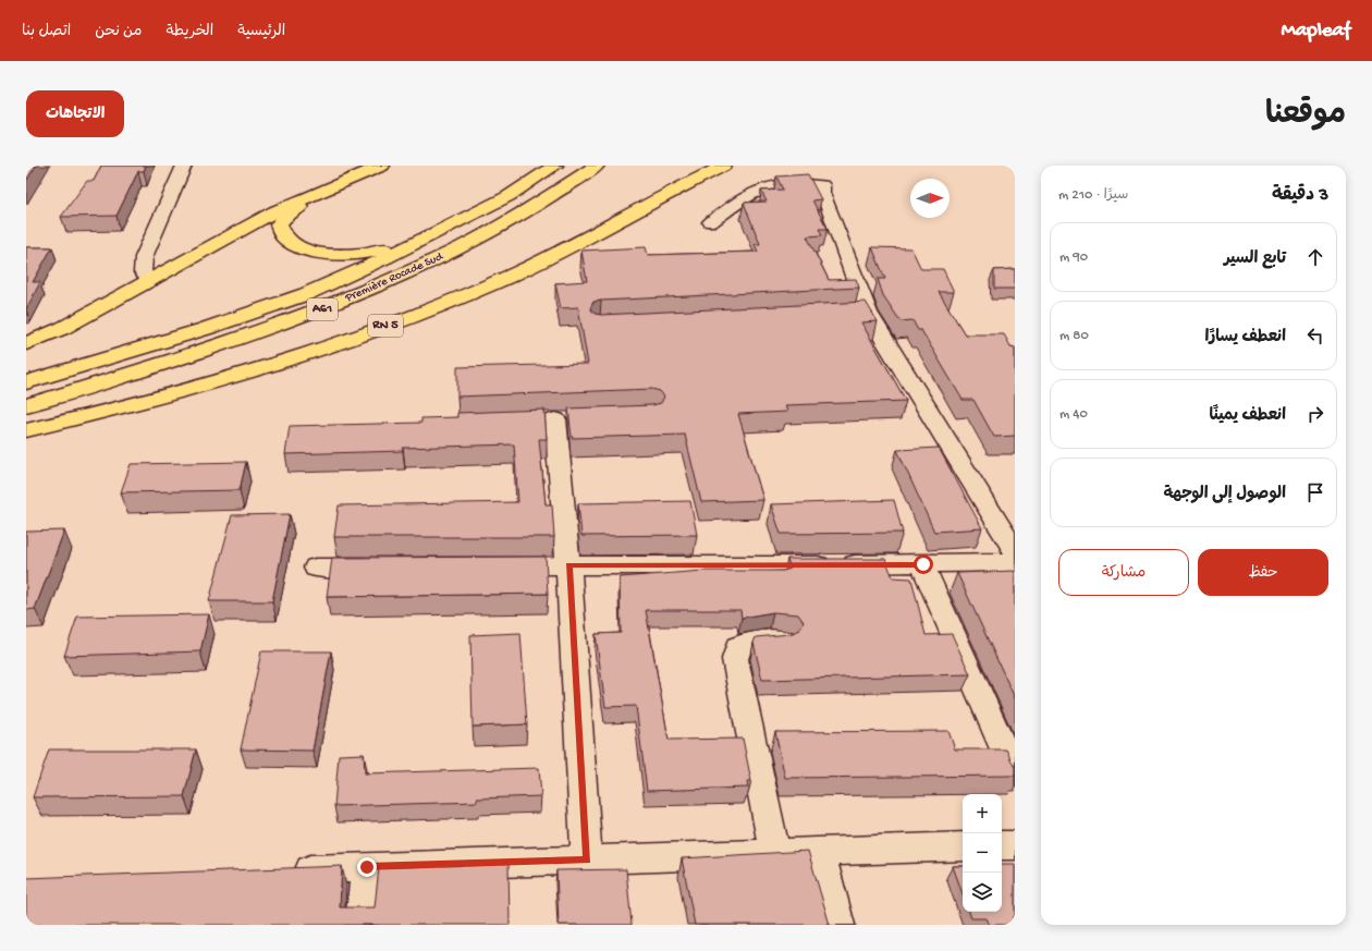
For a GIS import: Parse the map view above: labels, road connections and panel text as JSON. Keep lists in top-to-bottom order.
{
  "streets": {
    "highway": ["Première Rocade Sud", "A61", "RN 5"]
  },
  "north": "right",
  "page": {
    "header": "Mapleaf",
    "nav": [
      "الرئيسية",
      "الخريطة",
      "من نحن",
      "اتصل بنا"
    ],
    "title": "موقعنا",
    "buttons": [
      "الاتجاهات",
      ["حفظ", "مشاركة"]
    ],
    "heading": ["3 دقيقة", "سيرًا · 210 m"],
    "list": [
      ["تابع السير", "90 m"],
      ["انعطف يسارًا", "80 m"],
      ["انعطف يمينًا", "40 m"],
      "الوصول إلى الوجهة"
    ],
    "map_buttons": ["+", "−"]
  }
}
